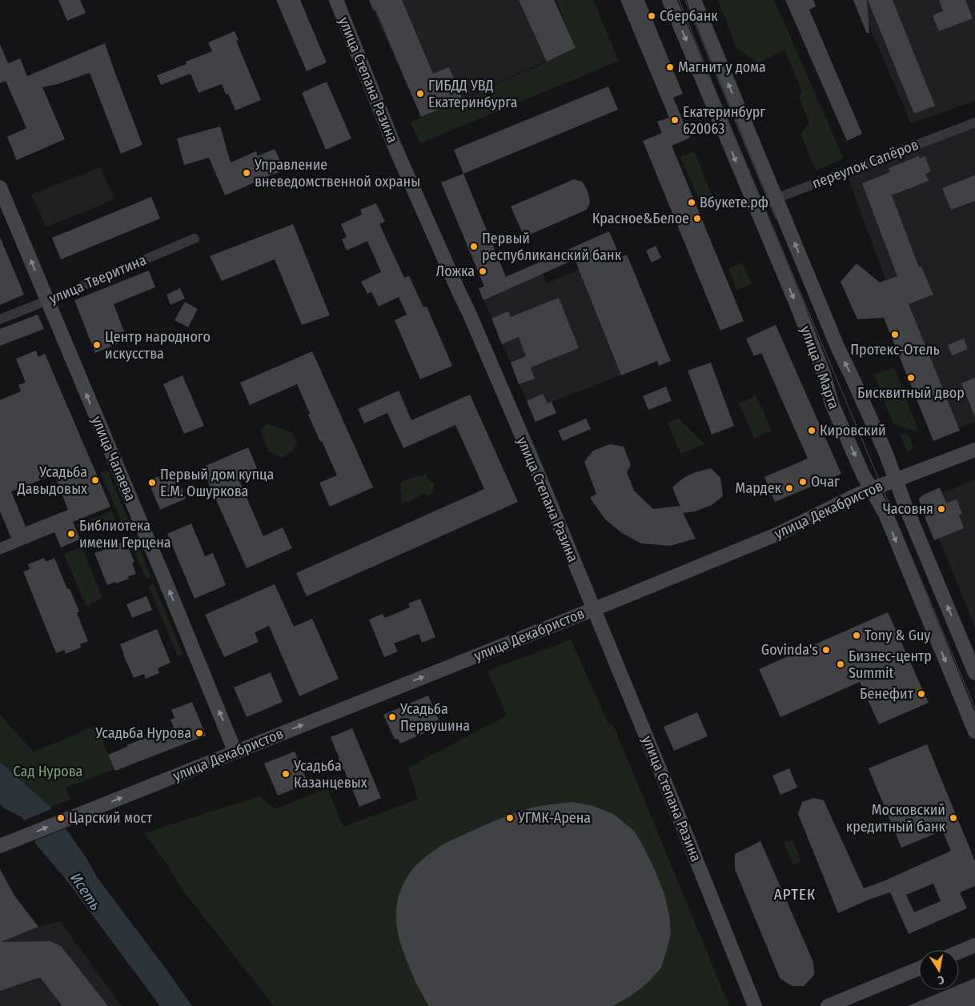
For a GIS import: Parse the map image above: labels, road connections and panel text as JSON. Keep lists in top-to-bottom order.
{
  "streets": {
    "main road": [
      "улица Степана Разина",
      "улица 8 Марта",
      "улица Чапаева",
      "улица Декабристов"
    ],
    "street": ["переулок Сапёров", "улица Тверитина"]
  },
  "crossings": [
    ["улица Степана Разина", "улица Декабристов"],
    ["переулок Сапёров", "улица 8 Марта"],
    ["улица Тверитина", "улица Чапаева"],
    ["улица 8 Марта", "улица Декабристов"],
    ["улица Чапаева", "улица Декабристов"]
  ],
  "one_way": ["улица Чапаева", "улица Декабристов"],
  "districts": ["АРТЕК"],
  "water": ["Исеть"],
  "parks": ["Сад Нурова"],
  "places": [
    "Сбербанк",
    "Магнит у дома",
    "ГИБДД УВД Екатеринбурга",
    "Екатеринбург 620063",
    "Управление вневедомственной охраны",
    "Вбукете.рф",
    "Красное&Белое",
    "Первый республиканский банк",
    "Ложка",
    "Протекс-Отель",
    "Центр народного искусства",
    "Бисквитный двор",
    "Кировский",
    "Усадьба Давыдовых",
    "Очаг",
    "Первый дом купца Е.М. Ошуркова",
    "Мардек",
    "Часовня",
    "Библиотека имени Герцена",
    "Tony & Guy",
    "Govinda's",
    "Бизнес-центр Summit",
    "Бенефит",
    "Усадьба Первушина",
    "Усадьба Нурова",
    "Усадьба Казанцевых",
    "Царский мост",
    "УГМК-Арена",
    "Московский кредитный банк"
  ],
  "north": "bottom"
}
